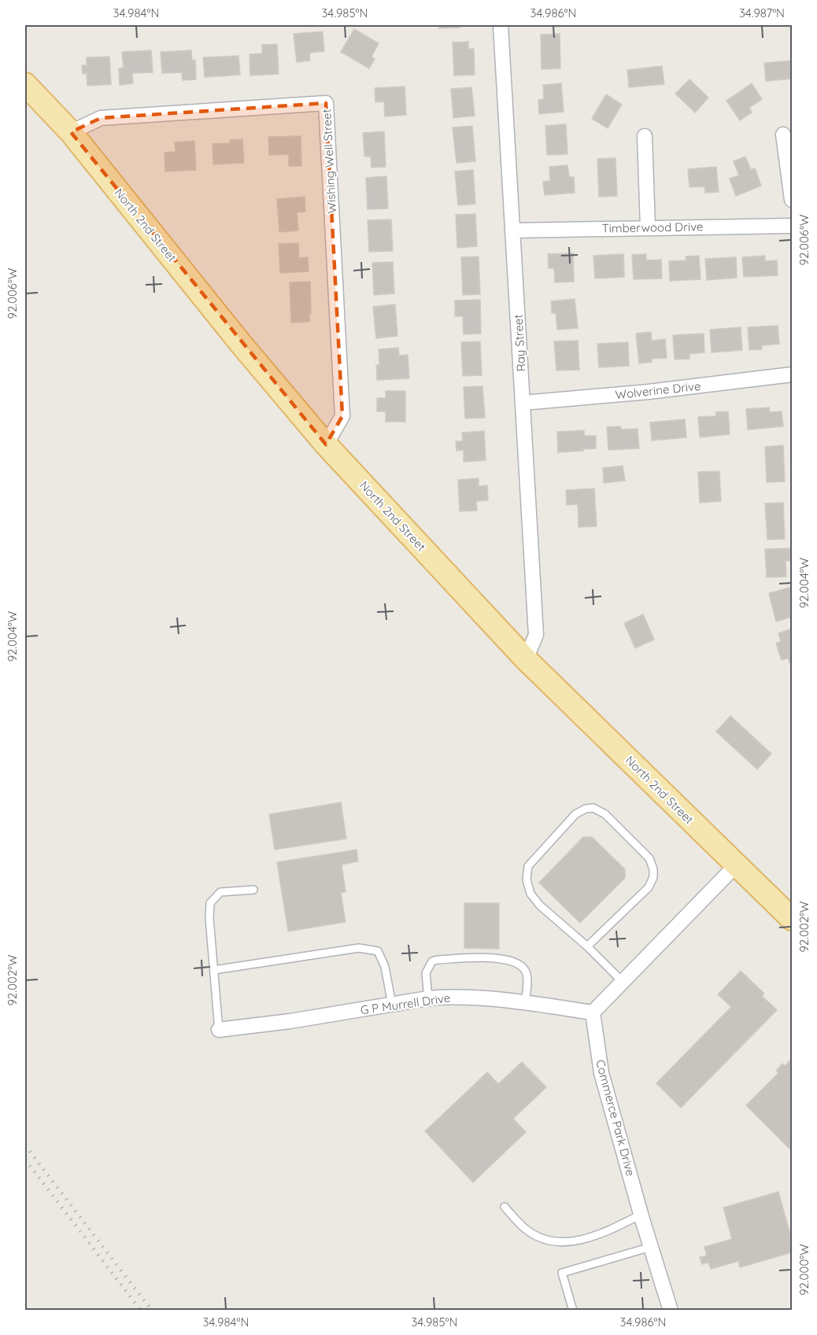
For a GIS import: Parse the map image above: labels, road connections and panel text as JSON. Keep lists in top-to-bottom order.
{
  "streets": {
    "main road": ["North 2nd Street"],
    "street": [
      "Wishing Well Street",
      "Timberwood Drive",
      "Ray Street",
      "Wolverine Drive",
      "G P Murrell Drive",
      "Commerce Park Drive"
    ]
  },
  "crossings": [
    ["Wishing Well Street", "North 2nd Street"],
    ["North 2nd Street", "Ray Street"],
    ["Timberwood Drive", "Ray Street"],
    ["Ray Street", "Wolverine Drive"],
    ["G P Murrell Drive", "Commerce Park Drive"]
  ],
  "coordinates": [
    "34.984°N",
    "34.985°N",
    "34.986°N",
    "34.987°N",
    "92.006°W",
    "92.004°W",
    "92.002°W",
    "92.000°W"
  ]
}
